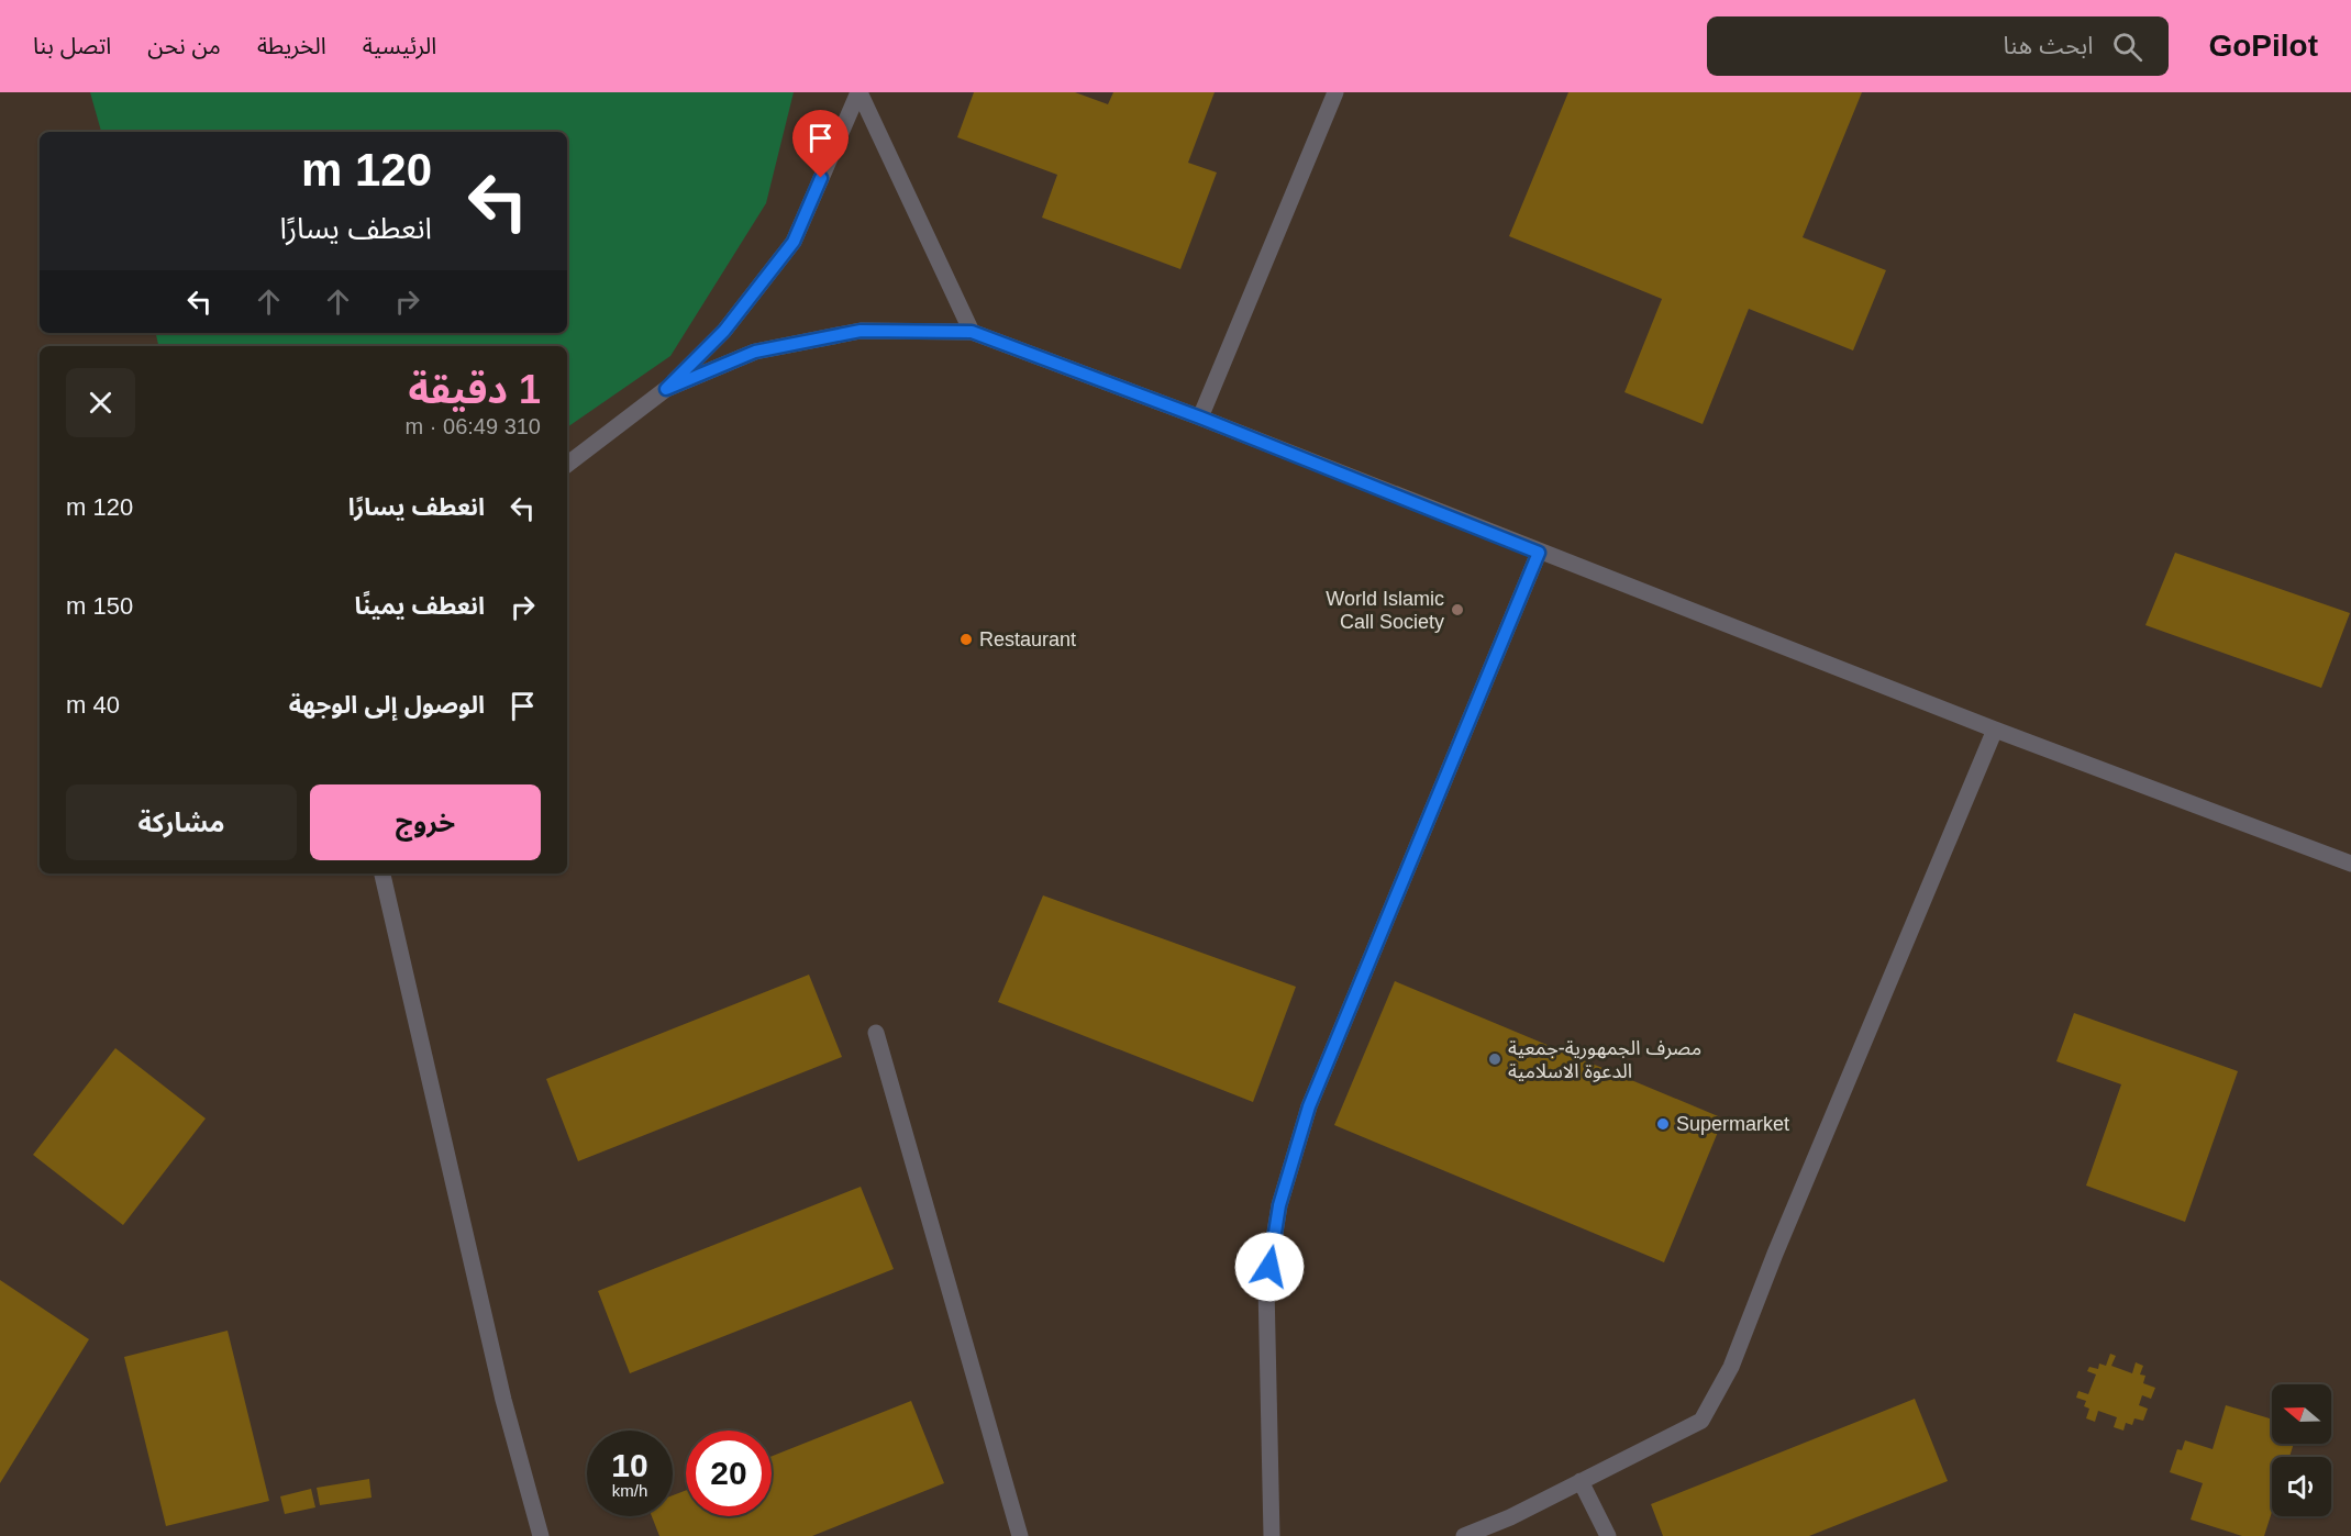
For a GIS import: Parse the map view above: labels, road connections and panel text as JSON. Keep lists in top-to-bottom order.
{
  "places": [
    "World Islamic Call Society",
    "Restaurant",
    "مصرف الجمهورية-جمعية الدعوة الاسلامية",
    "Supermarket"
  ],
  "north": "left",
  "page": {
    "header": "GoPilot",
    "search": "ابحث هنا",
    "nav": [
      "الرئيسية",
      "الخريطة",
      "من نحن",
      "اتصل بنا"
    ],
    "turn": ["120 m", "انعطف يسارًا"],
    "heading": ["1 دقيقة", "310 m · 06:49"],
    "list": [
      {
        "name": "انعطف يسارًا",
        "value": "120 m"
      },
      {
        "name": "انعطف يمينًا",
        "value": "150 m"
      },
      {
        "name": "الوصول إلى الوجهة",
        "value": "40 m"
      }
    ],
    "buttons": ["خروج", "مشاركة"],
    "speed": "10 km/h",
    "limit": "20"
  }
}
